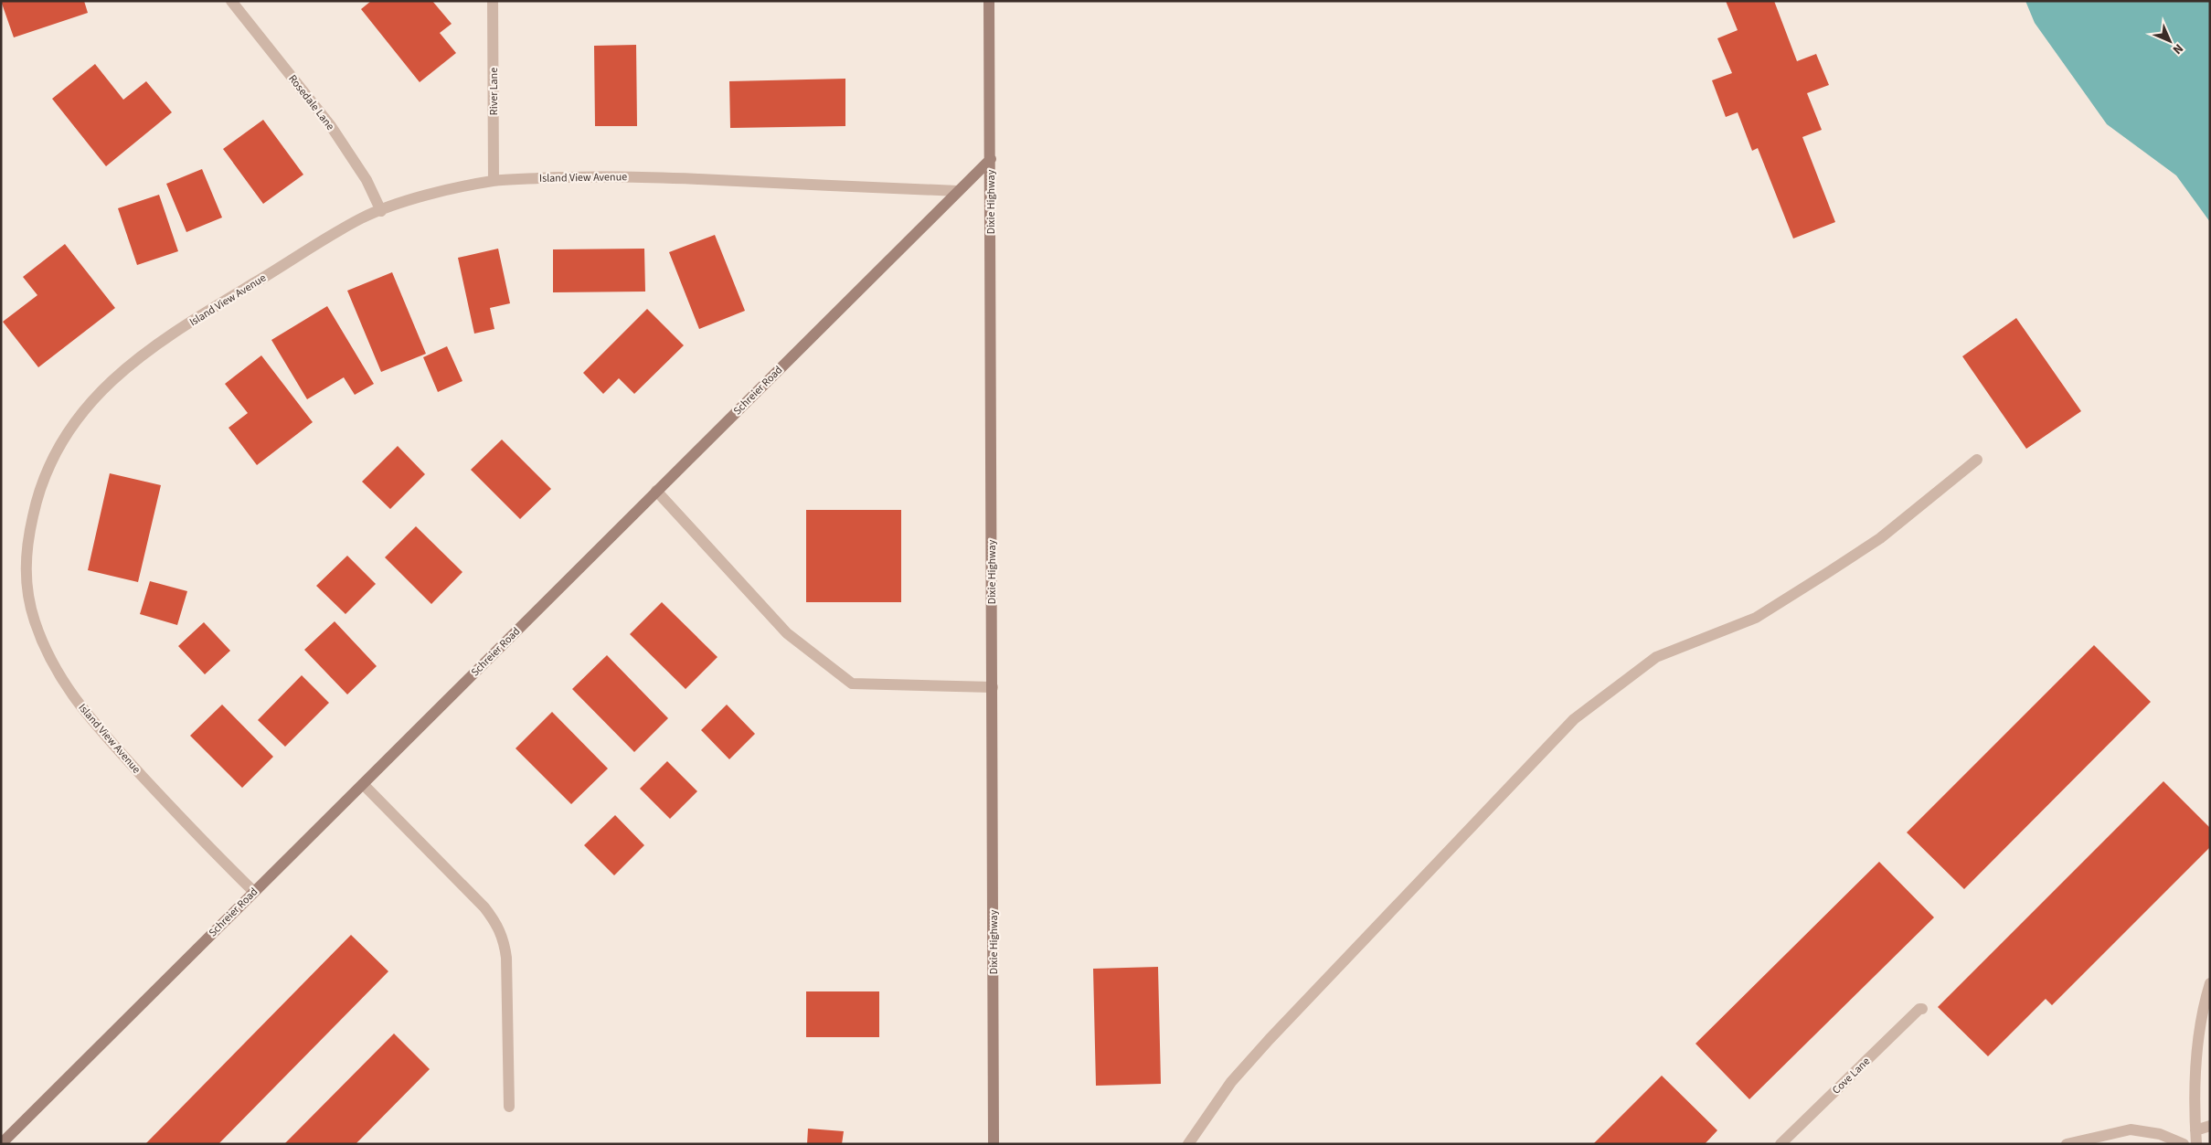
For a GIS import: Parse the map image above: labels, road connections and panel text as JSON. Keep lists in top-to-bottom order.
{
  "streets": {
    "street": [
      "River Lane",
      "Rosedale Lane",
      "Island View Avenue",
      "Dixie Highway",
      "Schreier Road",
      "Cove Lane"
    ]
  },
  "crossings": [
    ["River Lane", "Island View Avenue"],
    ["Rosedale Lane", "Island View Avenue"],
    ["Island View Avenue", "Schreier Road"],
    ["Dixie Highway", "Schreier Road"]
  ],
  "north": "bottom right"
}
